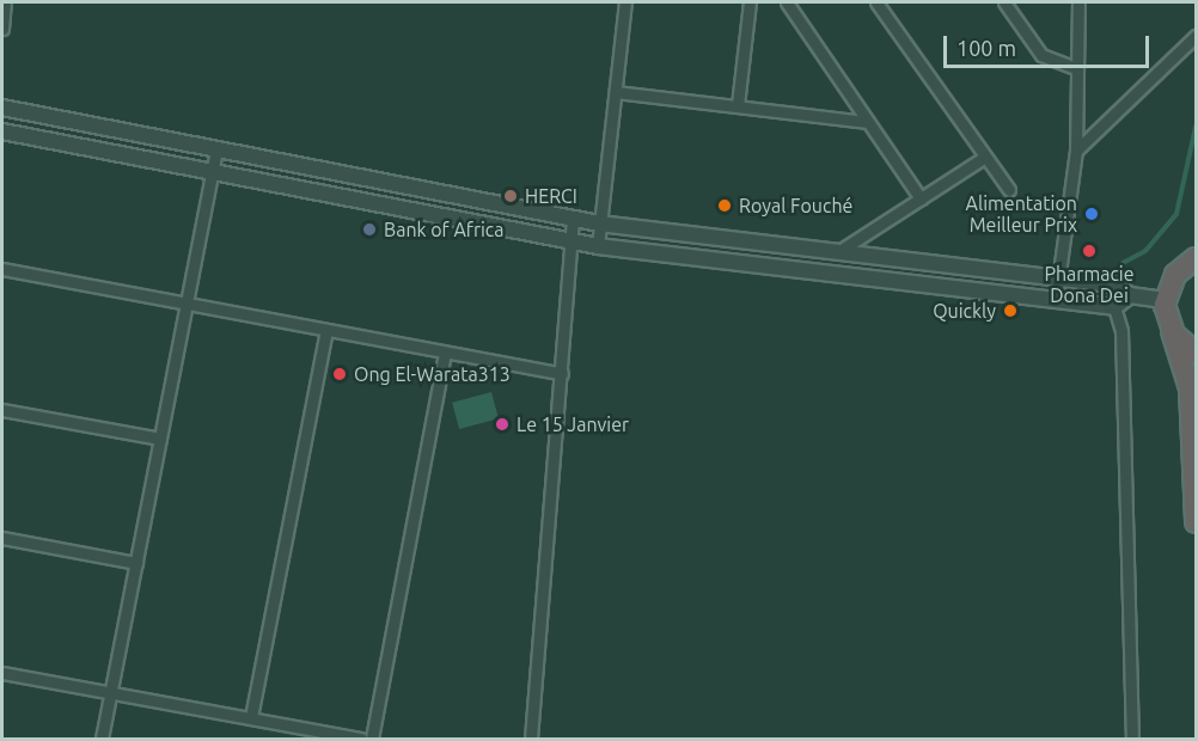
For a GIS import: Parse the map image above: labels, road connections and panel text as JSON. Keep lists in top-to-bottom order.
{
  "places": [
    "HERCI",
    "Royal Fouché",
    "Alimentation Meilleur Prix",
    "Bank of Africa",
    "Pharmacie Dona Dei",
    "Quickly",
    "Ong El-Warata313",
    "Le 15 Janvier"
  ],
  "scale_bar": "100 m"
}
